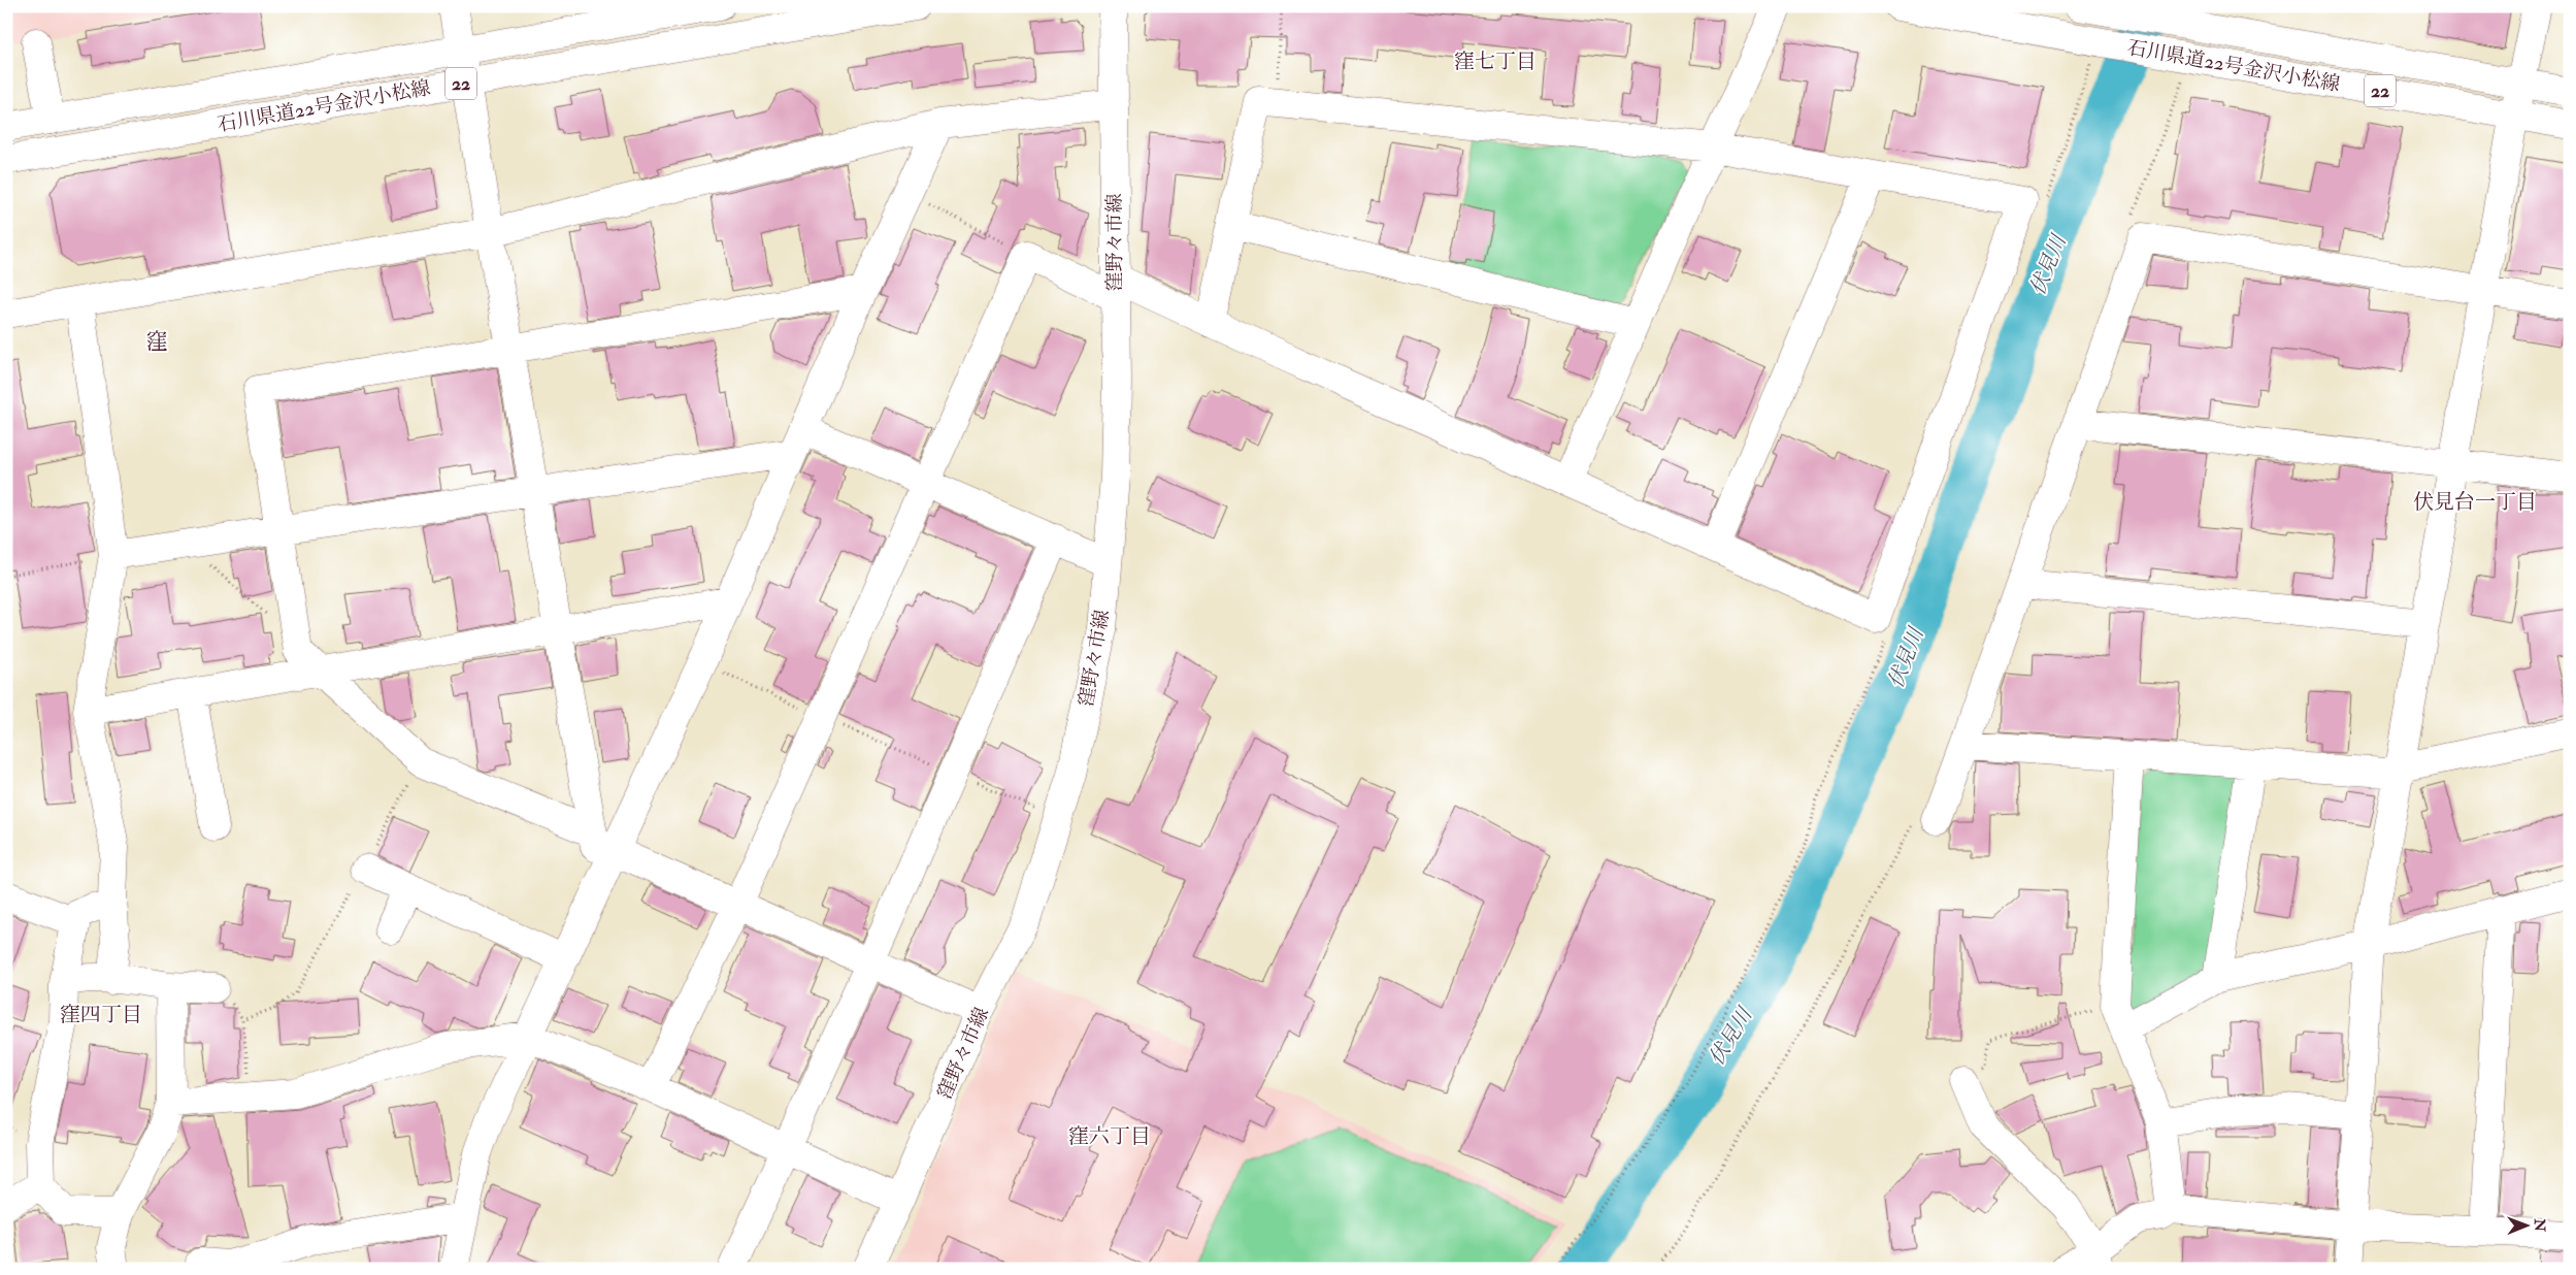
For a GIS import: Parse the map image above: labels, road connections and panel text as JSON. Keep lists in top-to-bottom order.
{
  "streets": {
    "street": ["石川県道22号金沢小松線", "22", "窪野々市線"]
  },
  "districts": [
    "窪七丁目",
    "窪",
    "伏見台一丁目",
    "窪四丁目",
    "窪六丁目"
  ],
  "water": ["伏見川"],
  "north": "right"
}
